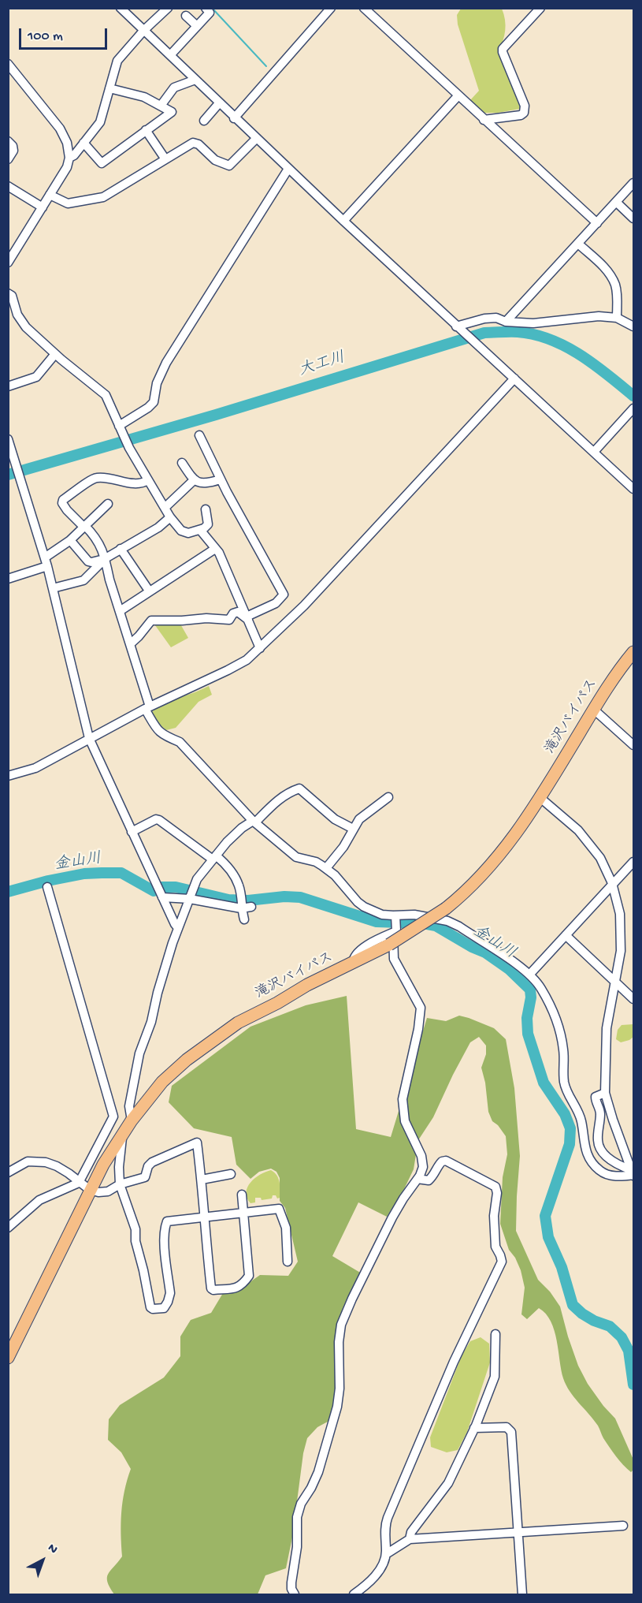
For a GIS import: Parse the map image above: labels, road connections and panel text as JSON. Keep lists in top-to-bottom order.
{
  "streets": {
    "highway": ["滝沢バイパス"]
  },
  "water": ["大工川", "金山川"],
  "scale_bar": "100 m",
  "north": "top right"
}
